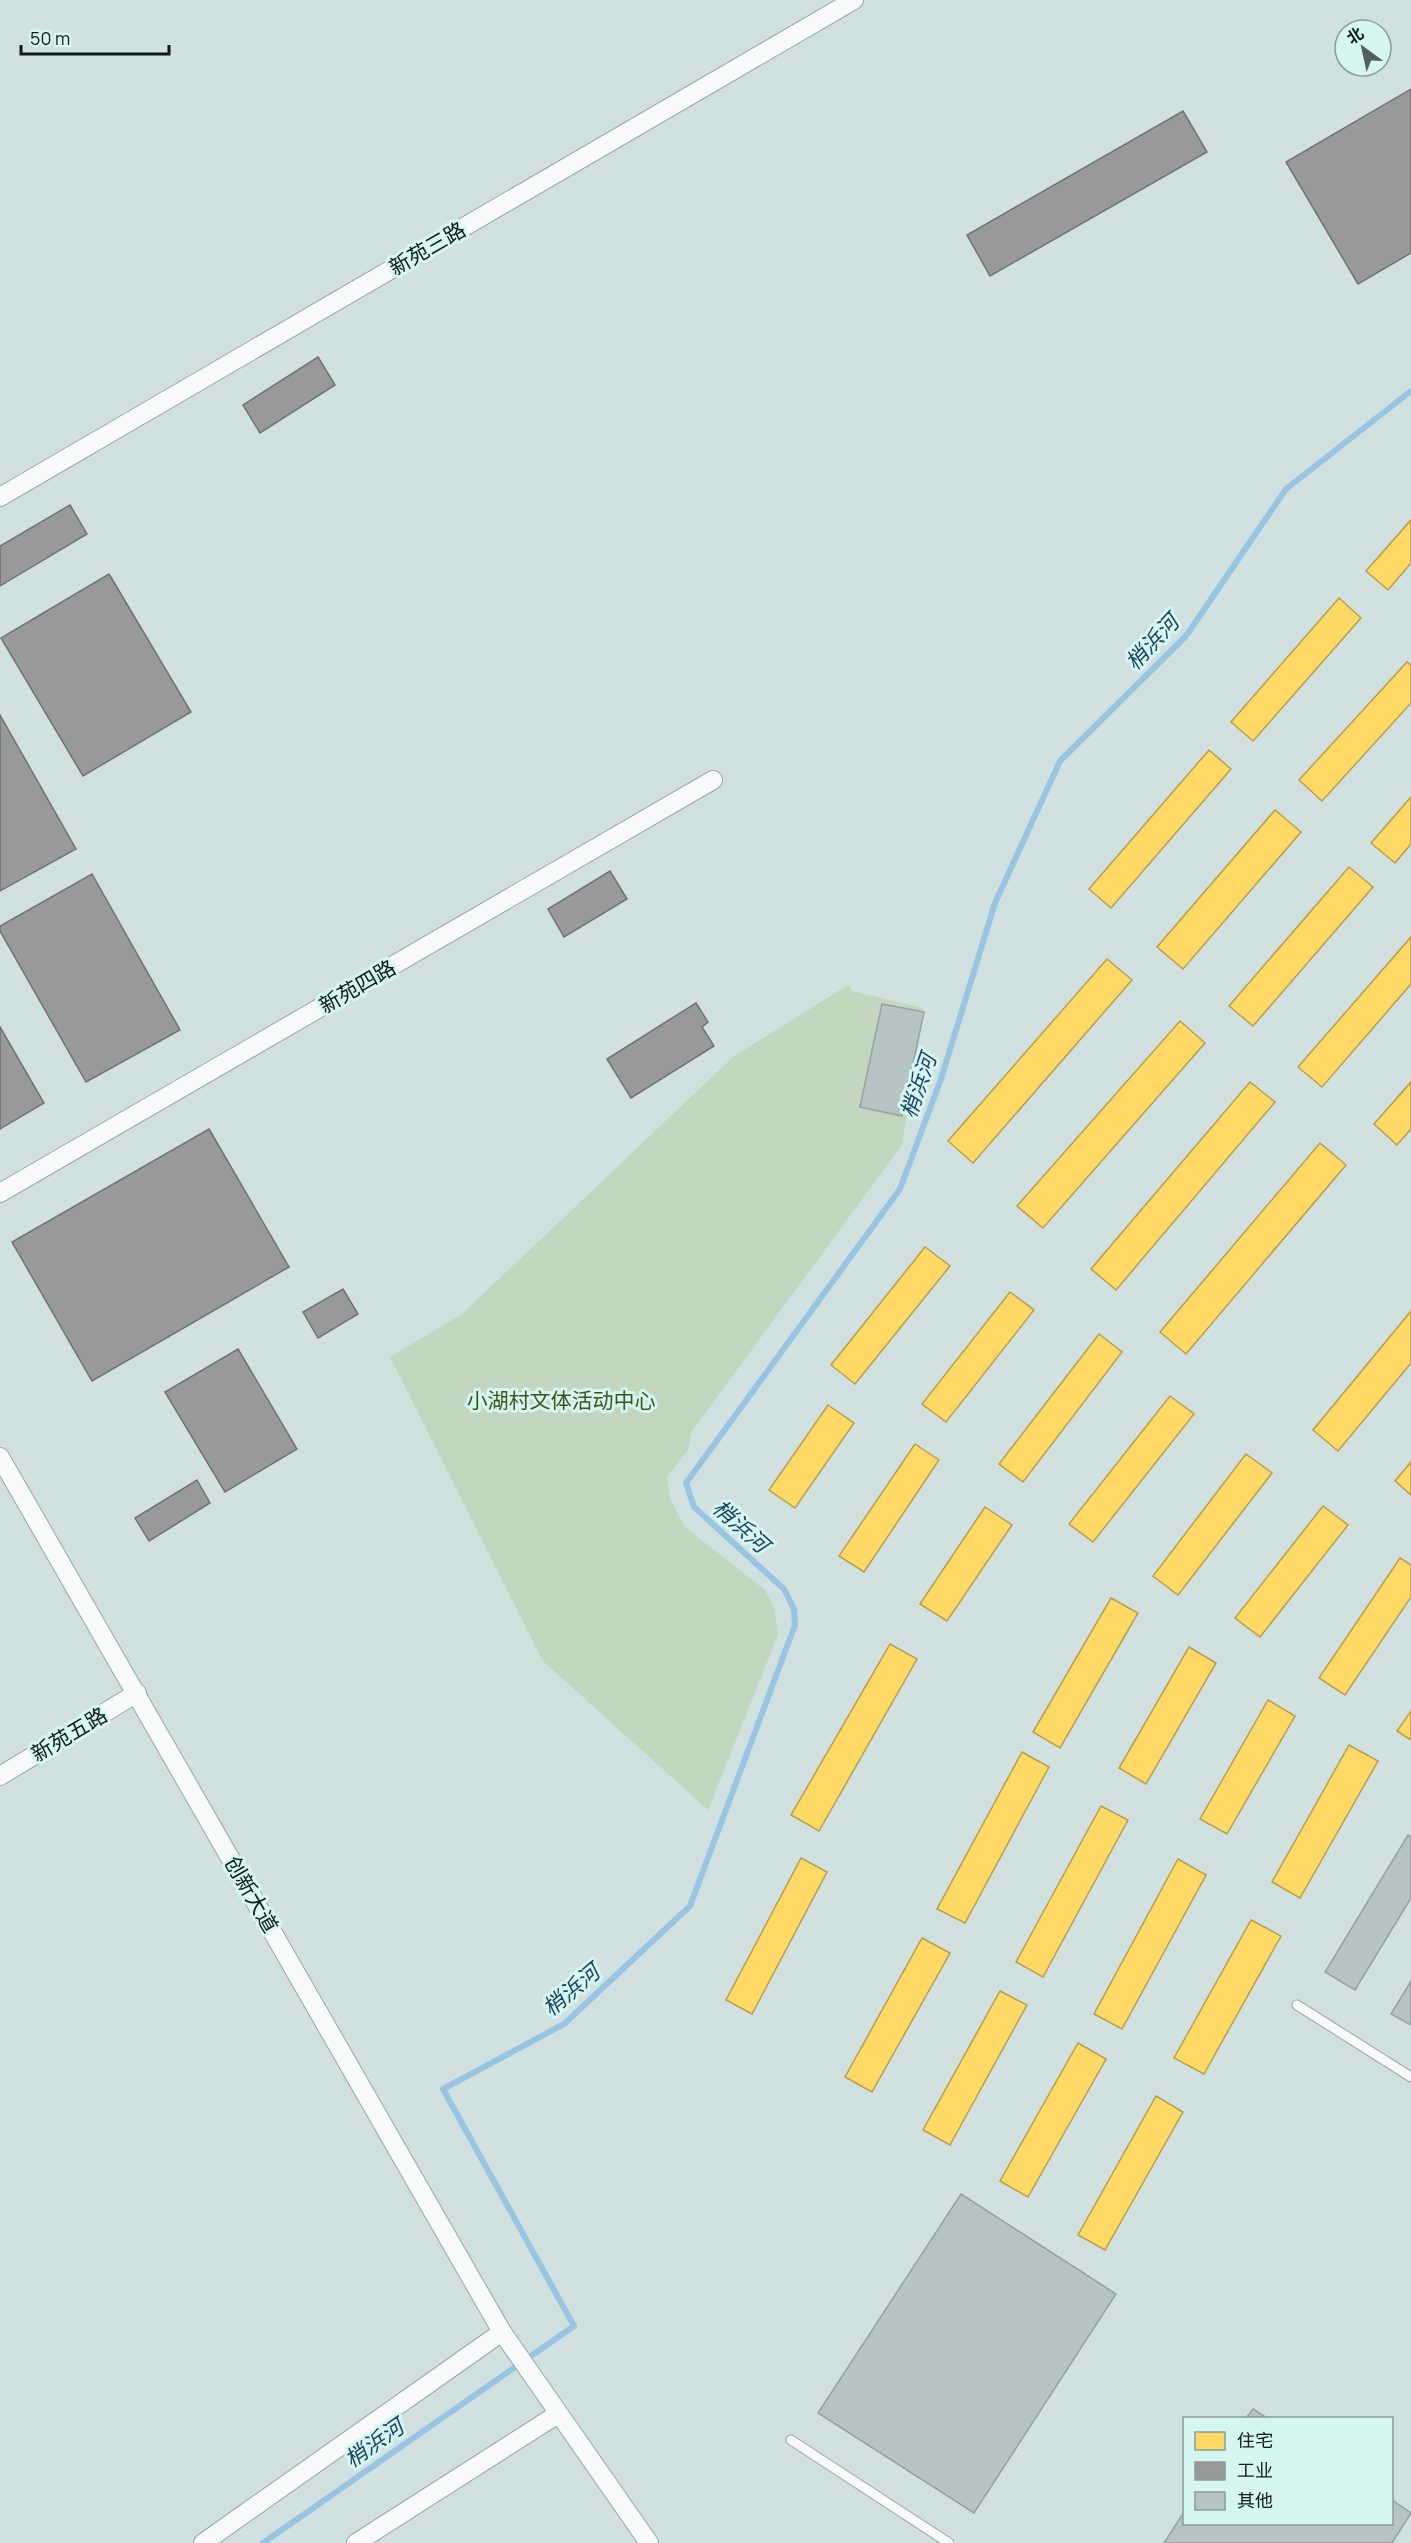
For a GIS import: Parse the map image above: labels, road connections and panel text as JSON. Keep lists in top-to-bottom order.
{
  "streets": {
    "street": [
      "新苑三路",
      "新苑四路",
      "新苑五路",
      "创新大道"
    ]
  },
  "crossings": [
    ["新苑五路", "创新大道"]
  ],
  "water": ["梢浜河"],
  "parks": ["小湖村文体活动中心"],
  "legend": ["住宅", "工业", "其他"],
  "scale_bar": "50 m",
  "north": "top left"
}
